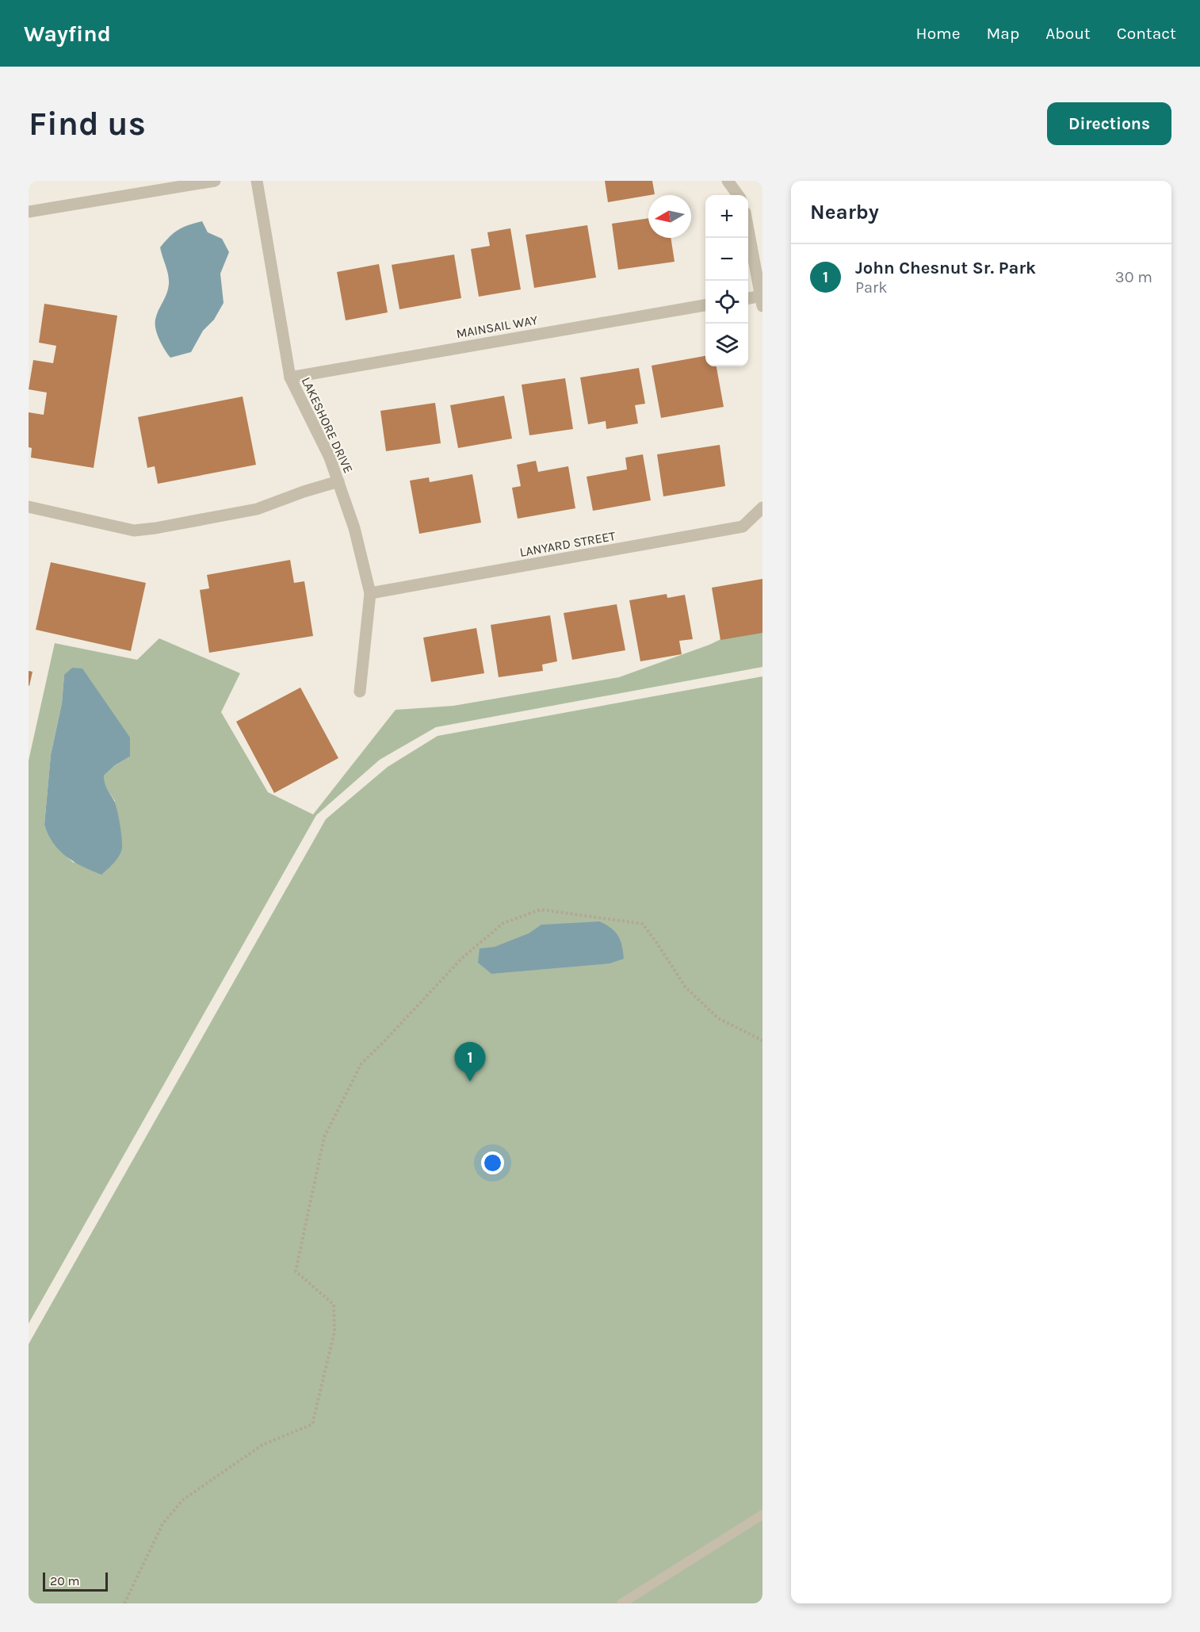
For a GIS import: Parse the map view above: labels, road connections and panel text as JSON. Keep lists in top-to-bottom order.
{
  "streets": {
    "street": ["MAINSAIL WAY", "LAKESHORE DRIVE", "LANYARD STREET"]
  },
  "crossings": [
    ["MAINSAIL WAY", "LAKESHORE DRIVE"],
    ["LAKESHORE DRIVE", "LANYARD STREET"]
  ],
  "scale_bar": "20 m",
  "north": "left",
  "page": {
    "header": "Wayfind",
    "nav": [
      "Home",
      "Map",
      "About",
      "Contact"
    ],
    "buttons": "Directions",
    "title": "Find us",
    "heading": "Nearby",
    "map_buttons": ["+", "−"],
    "list": [
      {
        "mark": "1",
        "name": "John Chesnut Sr. Park",
        "note": "Park",
        "value": "30 m"
      }
    ],
    "pins": "1",
    "scale": "20 m"
  }
}
